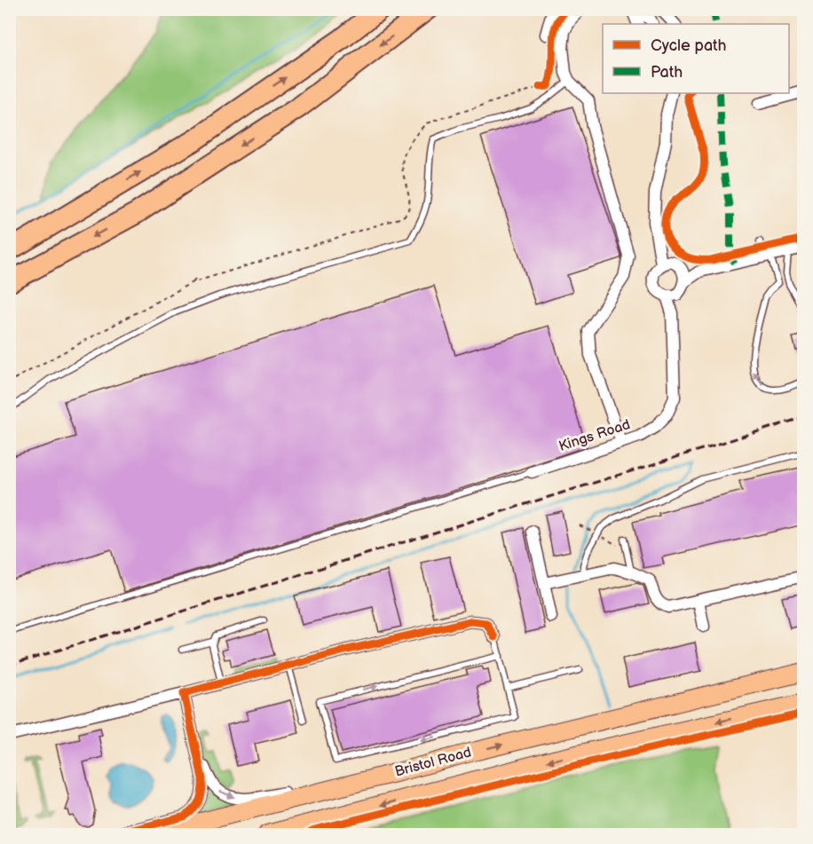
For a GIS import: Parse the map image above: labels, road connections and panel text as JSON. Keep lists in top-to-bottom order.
{
  "streets": {
    "main road": ["Bristol Road"],
    "street": ["Kings Road"]
  },
  "legend": ["Cycle path", "Path"]
}
